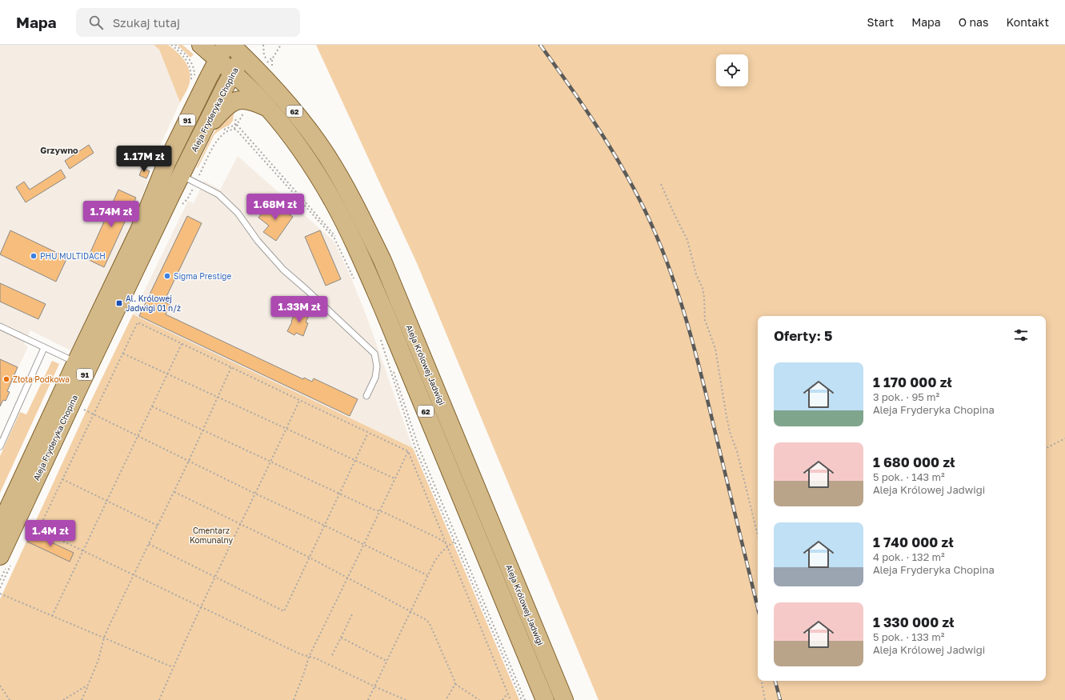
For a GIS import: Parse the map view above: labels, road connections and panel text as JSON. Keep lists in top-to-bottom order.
{
  "streets": {
    "main road": [
      "Aleja Fryderyka Chopina",
      "62",
      "91",
      "Aleja Królowej Jadwigi"
    ]
  },
  "crossings": [
    ["Aleja Fryderyka Chopina", "62"],
    ["Aleja Fryderyka Chopina", "Aleja Królowej Jadwigi"]
  ],
  "districts": ["Grzywno"],
  "parks": ["Cmentarz Komunalny"],
  "places": {
    "other": ["PHU MULTIDACH", "Sigma Prestige", "Złota Podkowa"],
    "transit": ["Al. Królowej Jadwigi 01 n/ż"]
  },
  "page": {
    "header": "Mapa",
    "search": "Szukaj tutaj",
    "nav": [
      "Start",
      "Mapa",
      "O nas",
      "Kontakt"
    ],
    "price": [
      "1.17M zł",
      "1.68M zł",
      "1.74M zł",
      "1.33M zł",
      "1.4M zł"
    ],
    "heading": "Oferty: 5",
    "list": [
      {
        "name": "1 170 000 zł",
        "note": "3 pok. · 95 m² · Aleja Fryderyka Chopina"
      },
      {
        "name": "1 680 000 zł",
        "note": "5 pok. · 143 m² · Aleja Królowej Jadwigi"
      },
      {
        "name": "1 740 000 zł",
        "note": "4 pok. · 132 m² · Aleja Fryderyka Chopina"
      },
      {
        "name": "1 330 000 zł",
        "note": "5 pok. · 133 m² · Aleja Królowej Jadwigi"
      }
    ]
  }
}
